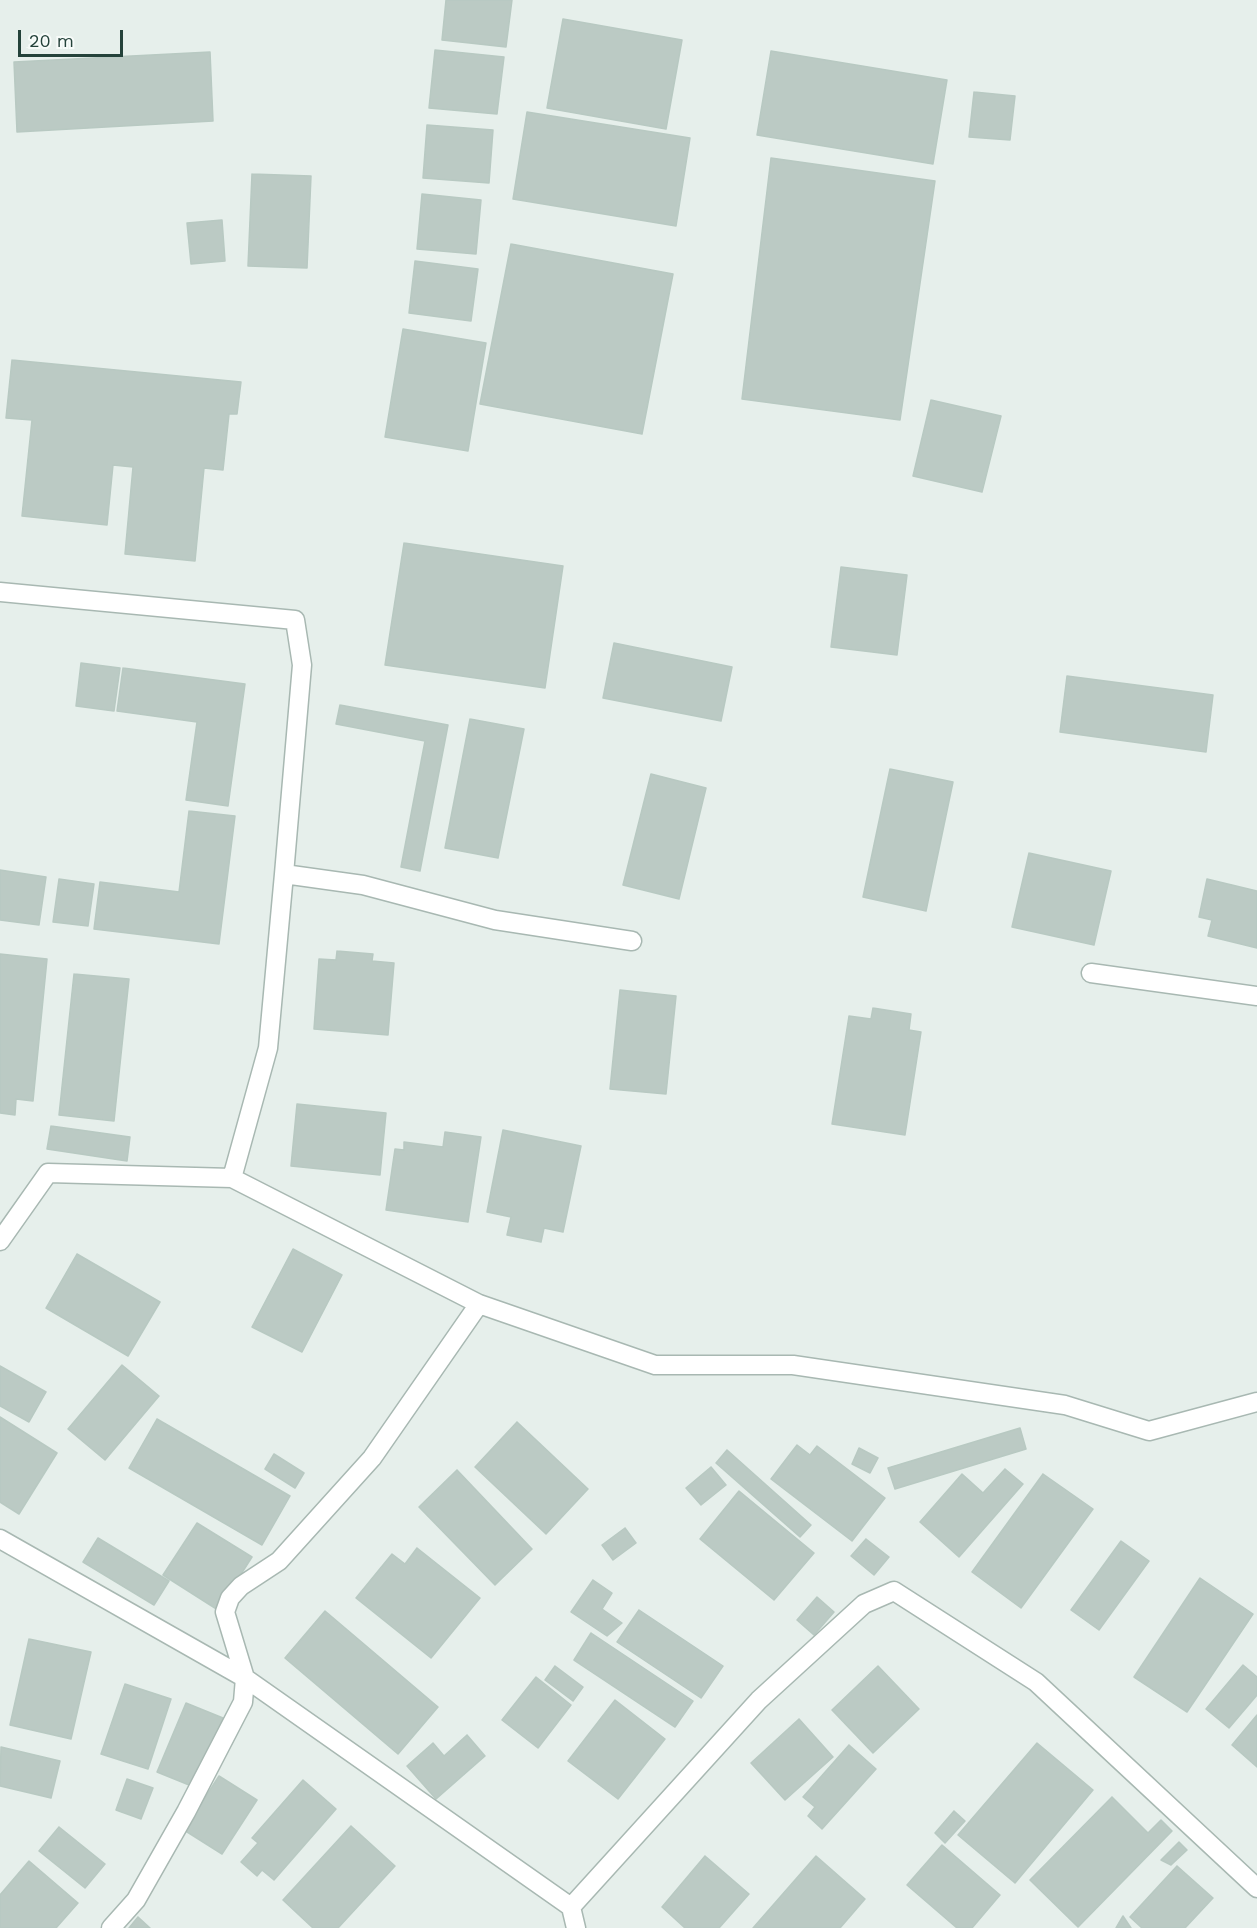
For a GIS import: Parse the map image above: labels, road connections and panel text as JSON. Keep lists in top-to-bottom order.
{
  "scale_bar": "20 m"
}
